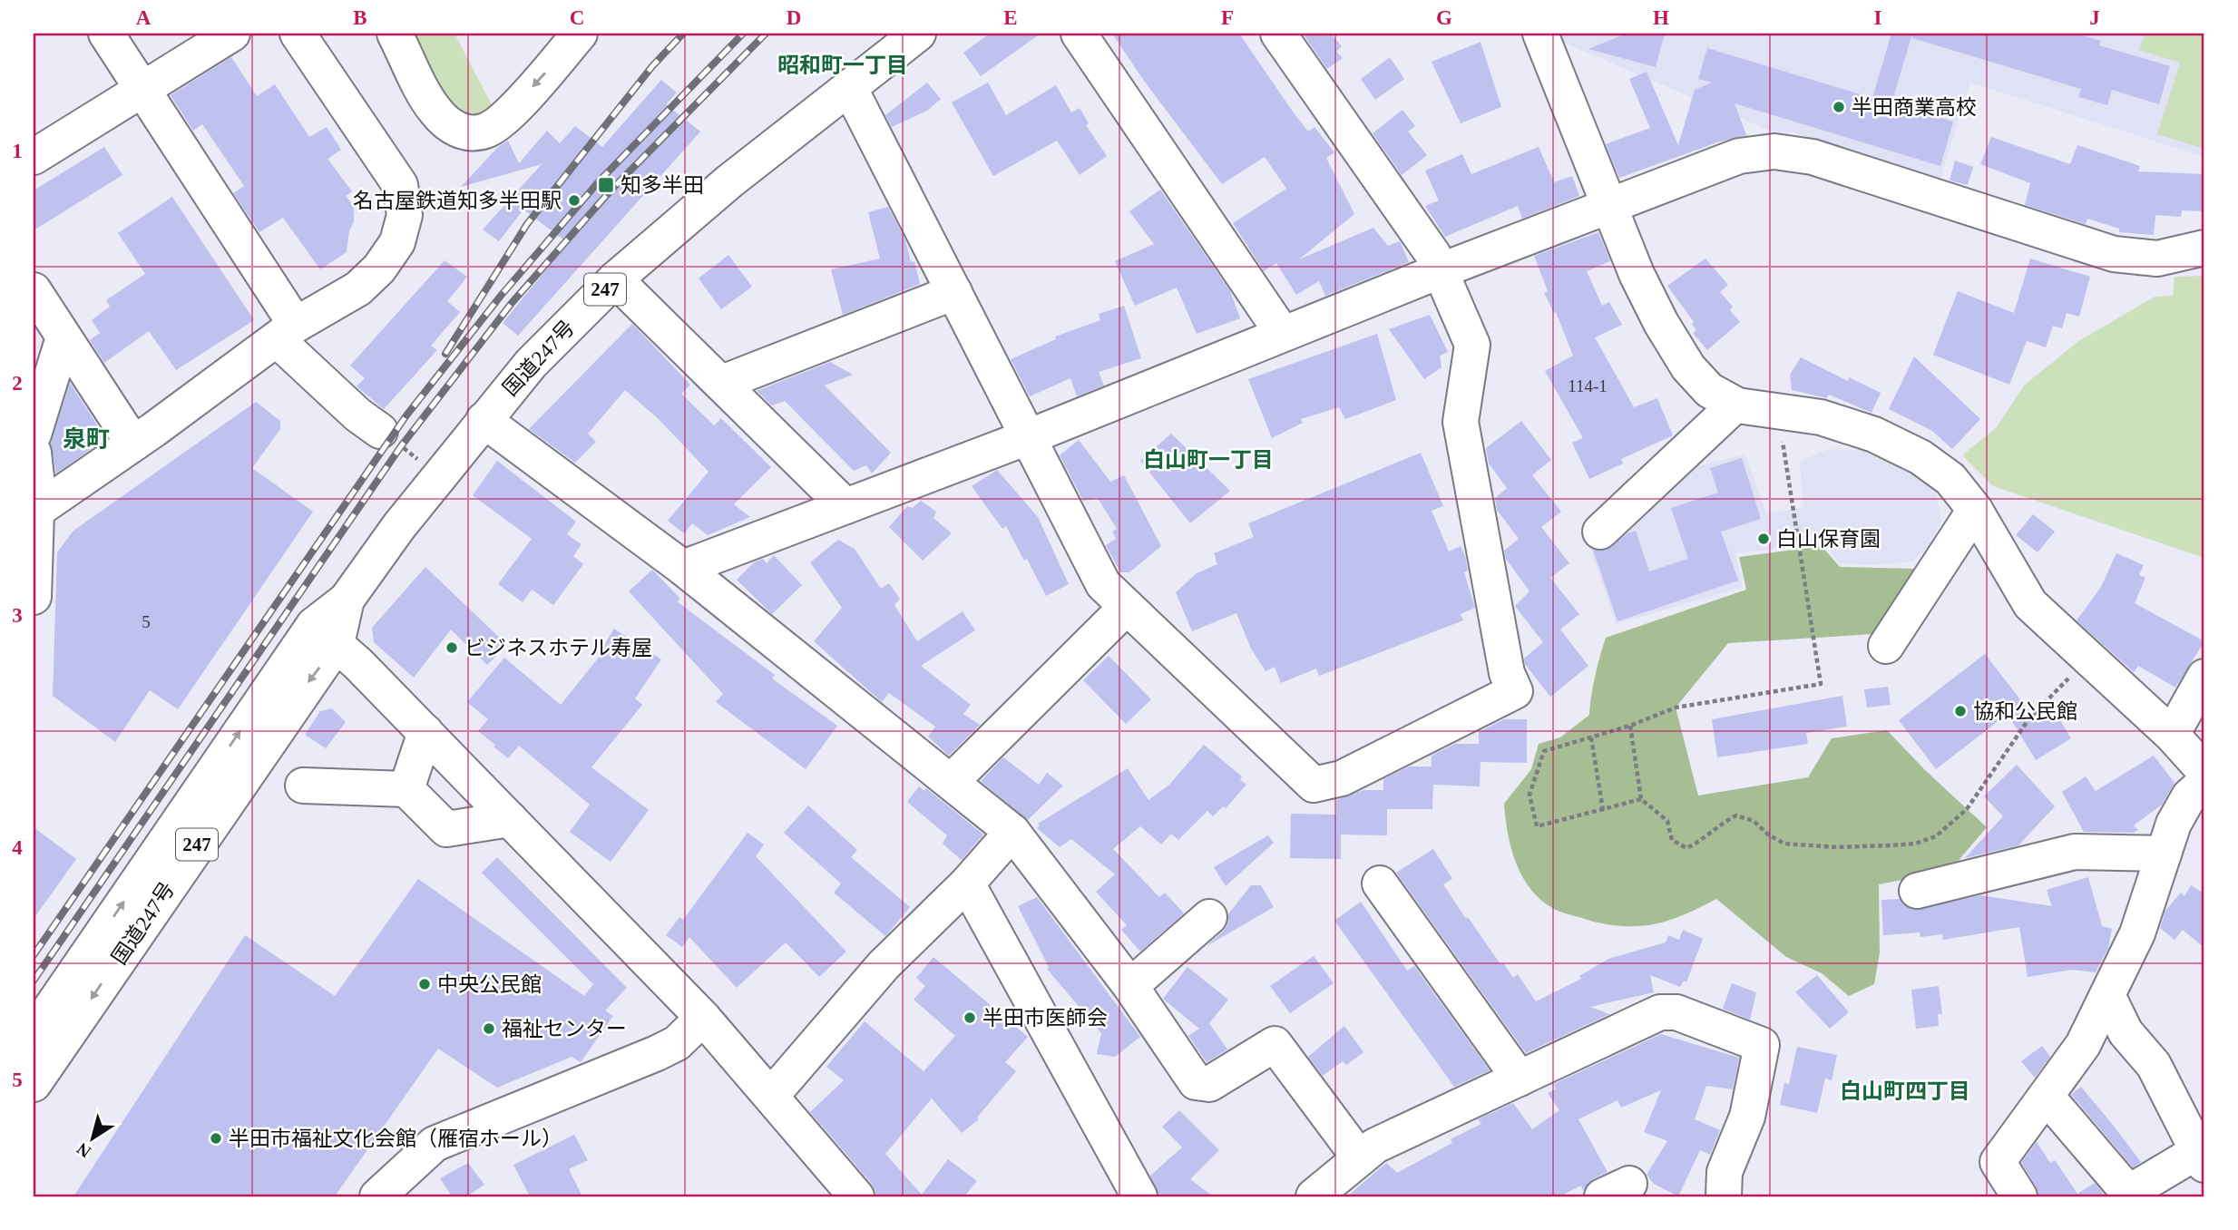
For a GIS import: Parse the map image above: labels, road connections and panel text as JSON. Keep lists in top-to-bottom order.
{
  "streets": {
    "main road": ["247", "国道247号"]
  },
  "districts": [
    "昭和町一丁目",
    "泉町",
    "白山町一丁目",
    "白山町四丁目"
  ],
  "places": {
    "other": [
      "半田商業高校",
      "名古屋鉄道知多半田駅",
      "白山保育園",
      "ビジネスホテル寿屋",
      "協和公民館",
      "中央公民館",
      "半田市医師会",
      "福祉センター",
      "半田市福祉文化会館（雁宿ホール）"
    ],
    "transit": ["知多半田"]
  },
  "house_numbers": ["114-1", "5"],
  "north": "bottom left",
  "grid": {
    "columns": [
      "A",
      "B",
      "C",
      "D",
      "E",
      "F",
      "G",
      "H",
      "I",
      "J"
    ],
    "rows": [
      "1",
      "2",
      "3",
      "4",
      "5"
    ]
  }
}
